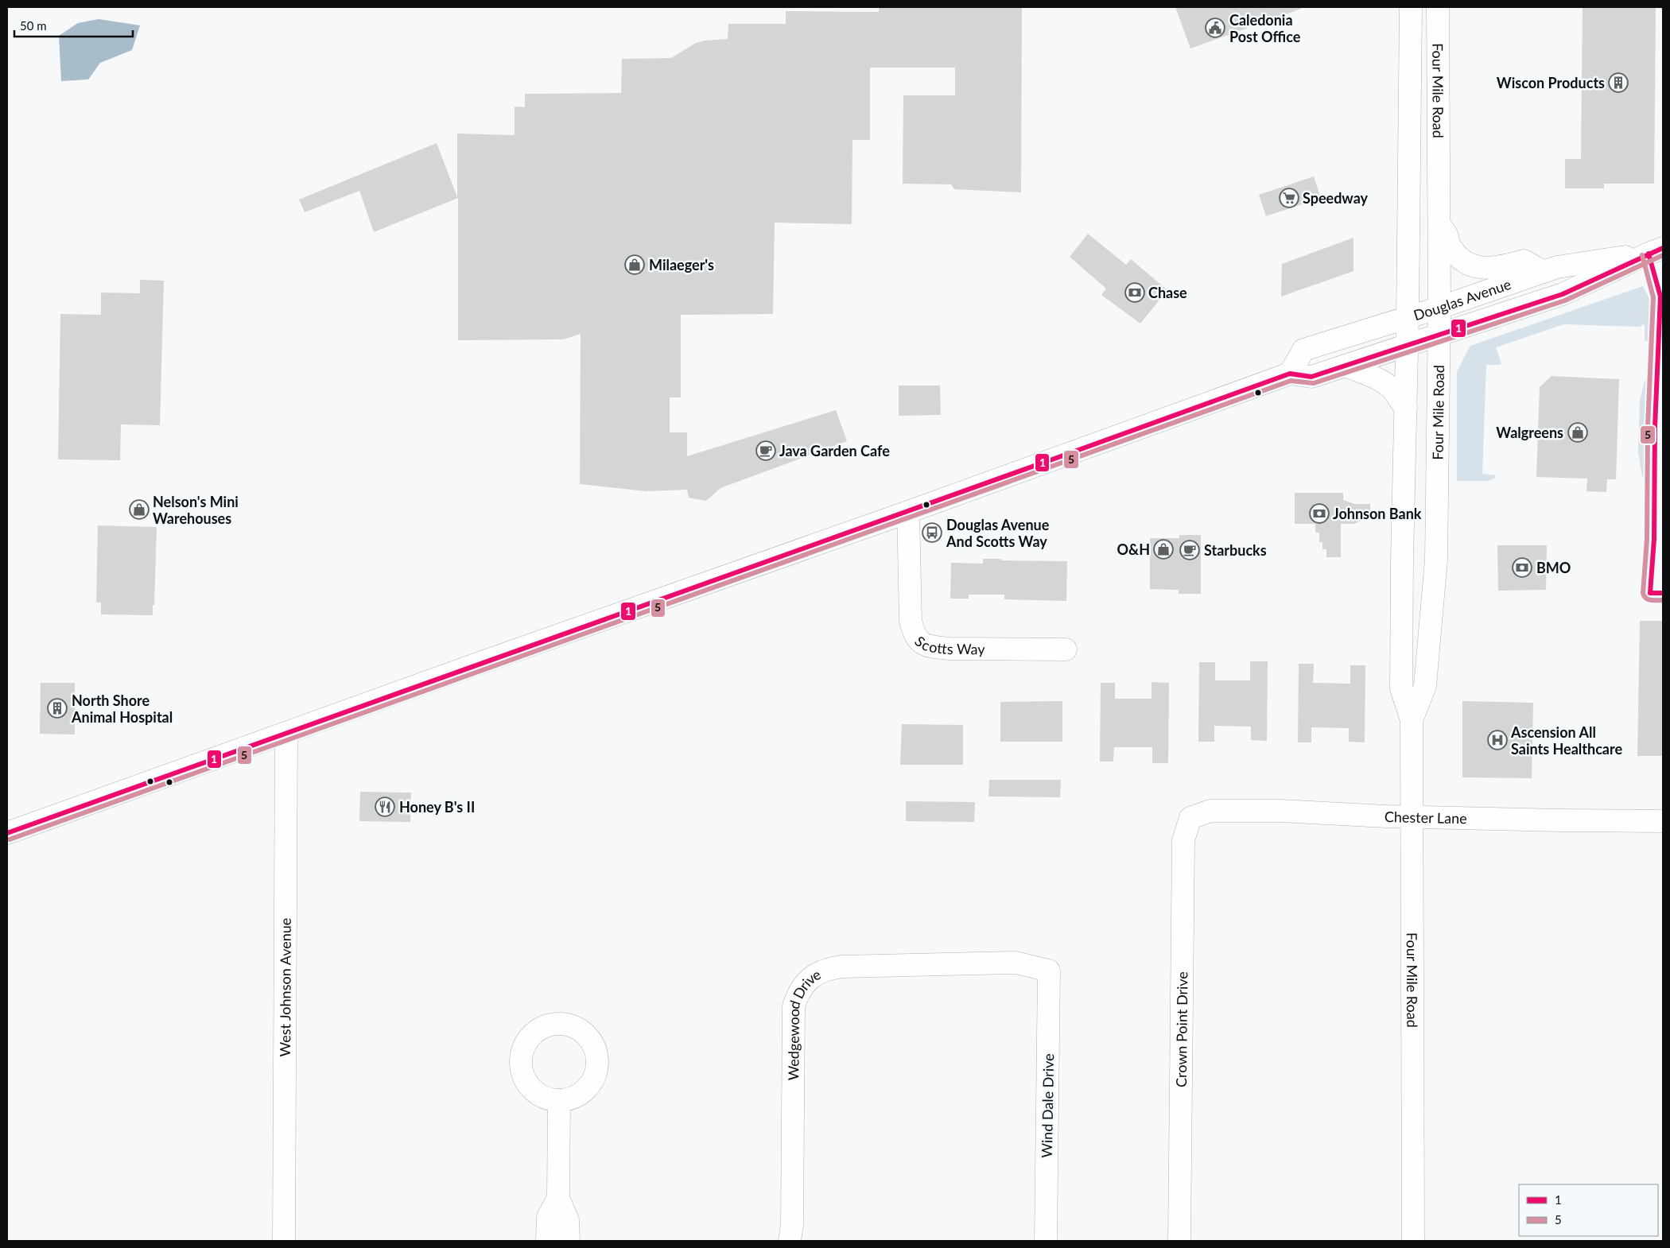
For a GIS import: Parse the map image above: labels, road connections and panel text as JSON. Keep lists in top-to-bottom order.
{
  "streets": {
    "main road": [
      "Four Mile Road",
      "Douglas Avenue",
      "Scotts Way",
      "Chester Lane",
      "West Johnson Avenue",
      "Wedgewood Drive",
      "Crown Point Drive",
      "Wind Dale Drive"
    ]
  },
  "crossings": [
    ["Four Mile Road", "Douglas Avenue"],
    ["Four Mile Road", "Chester Lane"],
    ["Douglas Avenue", "Scotts Way"],
    ["Douglas Avenue", "West Johnson Avenue"],
    ["Chester Lane", "Crown Point Drive"],
    ["Wedgewood Drive", "Wind Dale Drive"]
  ],
  "places": {
    "public building": ["Caledonia Post Office"],
    "building": ["Wiscon Products", "North Shore Animal Hospital"],
    "supermarket": ["Speedway"],
    "shop": [
      "Milaeger's",
      "Walgreens",
      "Nelson's Mini Warehouses",
      "O&H"
    ],
    "bank": ["Chase", "Johnson Bank", "BMO"],
    "cafe": ["Java Garden Cafe", "Starbucks"],
    "bus stop": ["Douglas Avenue And Scotts Way"],
    "hospital": ["Ascension All Saints Healthcare"],
    "restaurant": ["Honey B's II"]
  },
  "lines": ["transit line 1", "transit line 5"],
  "legend": ["1", "5"],
  "scale_bar": "50 m"
}
